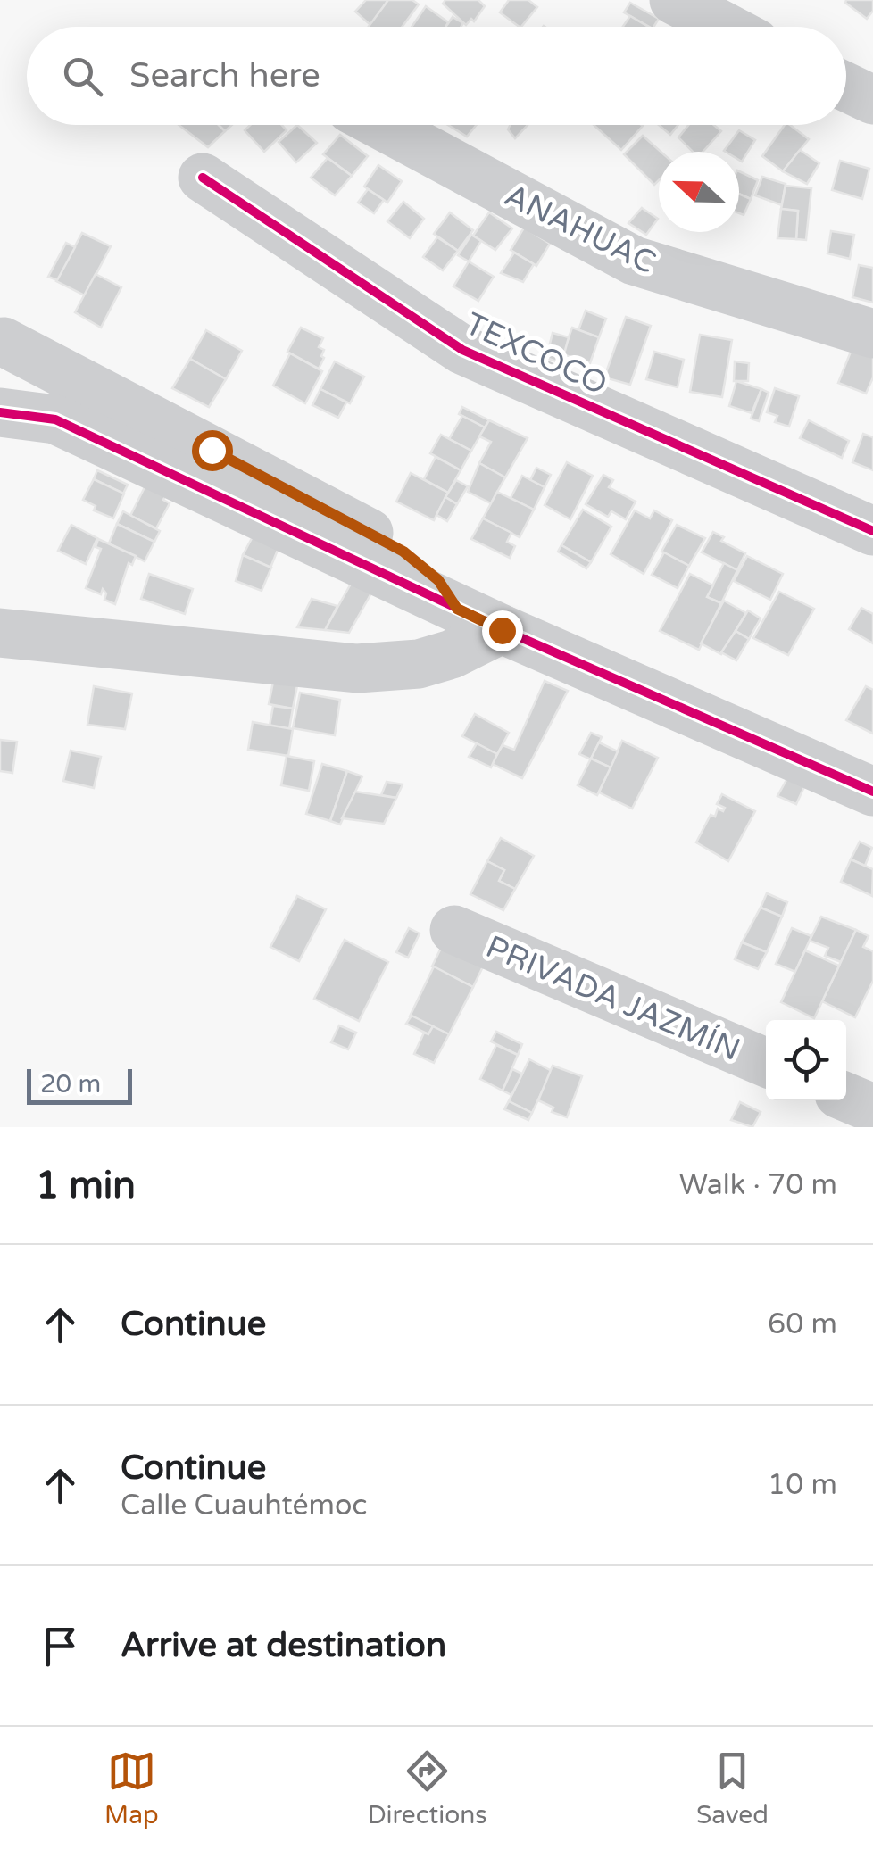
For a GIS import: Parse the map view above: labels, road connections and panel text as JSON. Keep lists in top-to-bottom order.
{
  "streets": {
    "street": ["ANAHUAC", "TEXCOCO", "PRIVADA JAZMÍN"]
  },
  "scale_bar": "20 m",
  "north": "left",
  "page": {
    "search": "Search here",
    "scale": "20 m",
    "heading": ["1 min", "Walk · 70 m"],
    "list": [
      ["Continue", "60 m"],
      ["Continue", "Calle Cuauhtémoc", "10 m"],
      "Arrive at destination"
    ],
    "nav": ["Map", "Directions", "Saved"]
  }
}
